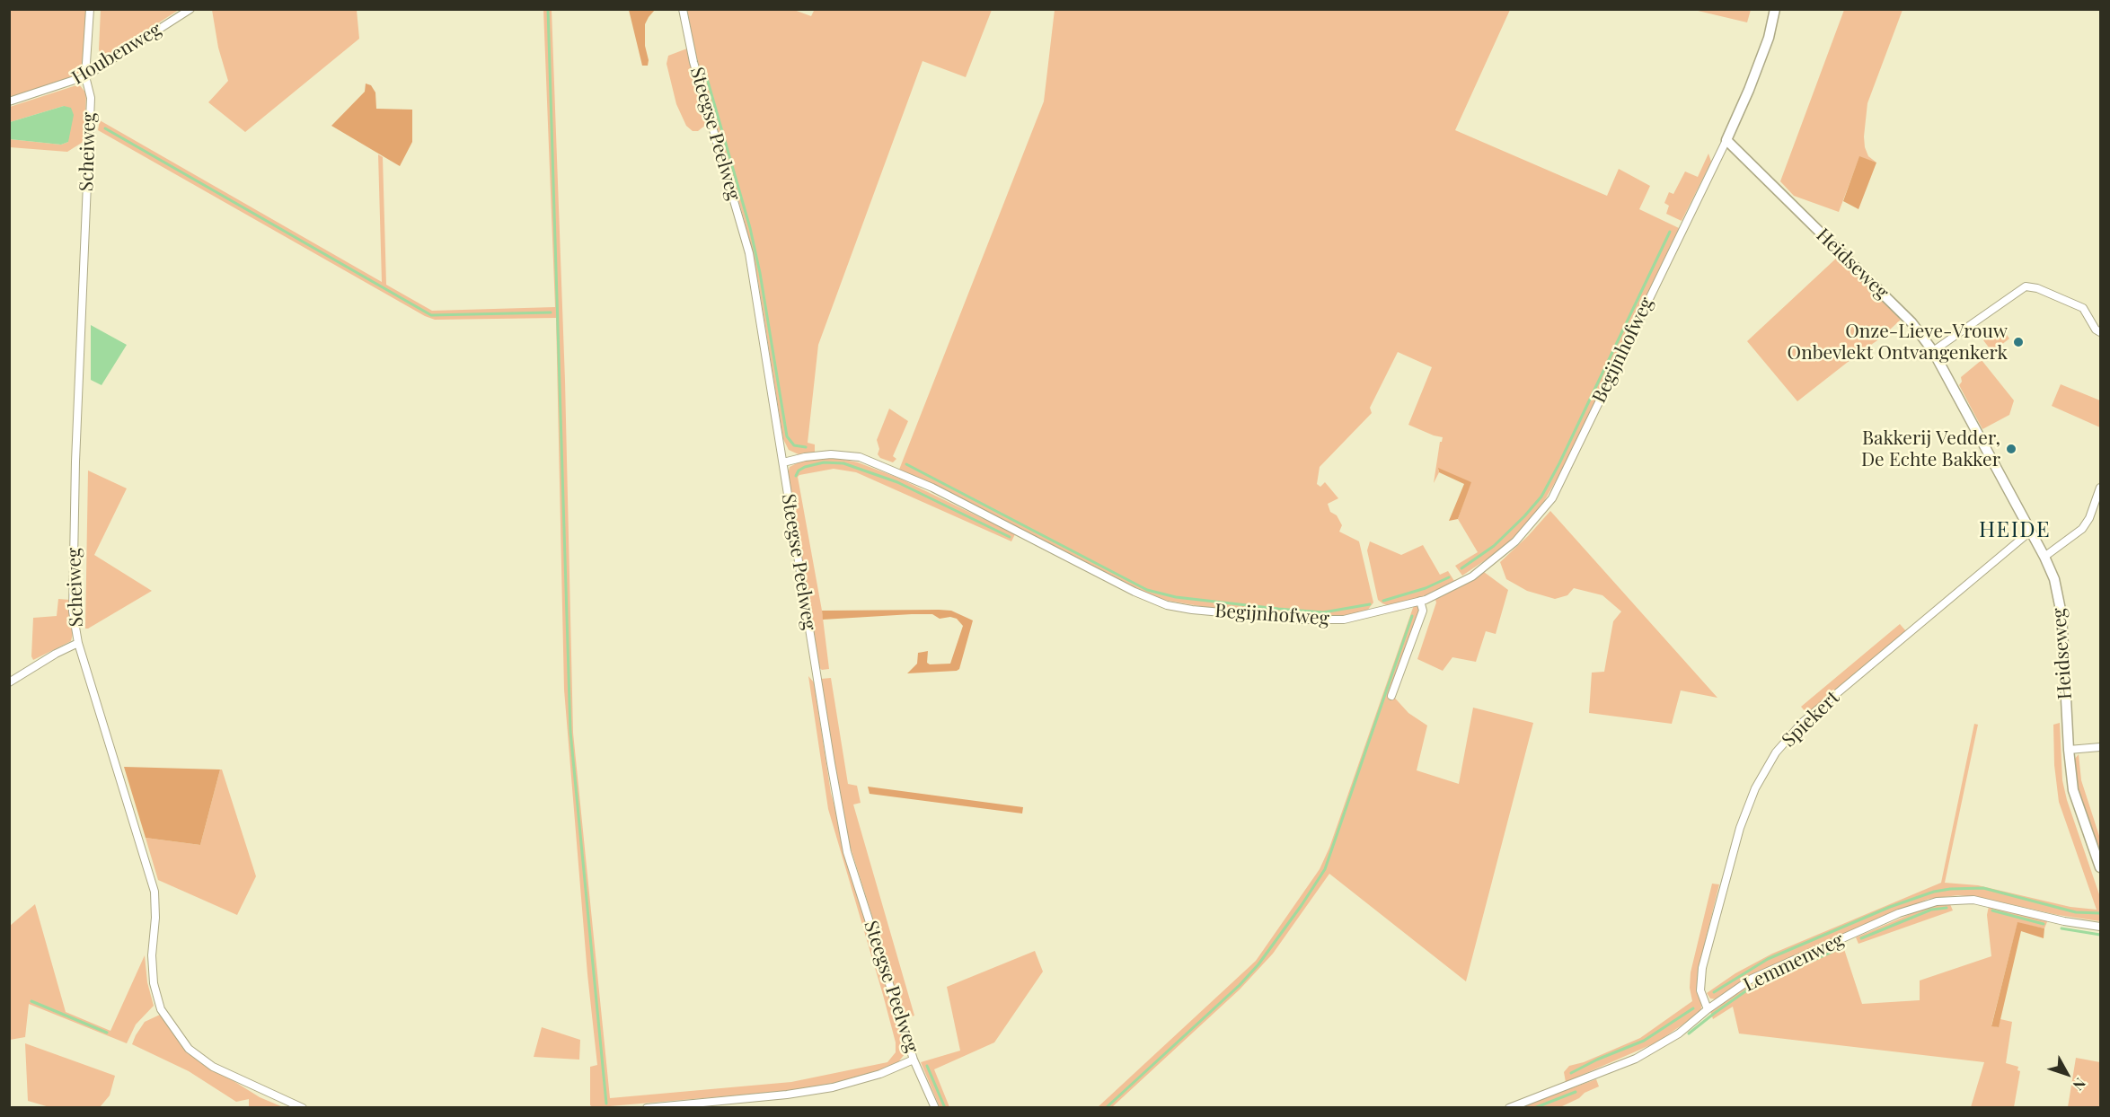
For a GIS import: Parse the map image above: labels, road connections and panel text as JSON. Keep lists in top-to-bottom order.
{
  "streets": {
    "street": [
      "Houbenweg",
      "Steegse Peelweg",
      "Scheiweg",
      "Heidseweg",
      "Begijnhofweg",
      "Spiekert",
      "Lemmenweg"
    ]
  },
  "crossings": [
    ["Houbenweg", "Scheiweg"],
    ["Steegse Peelweg", "Begijnhofweg"],
    ["Heidseweg", "Begijnhofweg"],
    ["Heidseweg", "Spiekert"],
    ["Spiekert", "Lemmenweg"]
  ],
  "districts": ["HEIDE"],
  "places": ["Onze-Lieve-Vrouw Onbevlekt Ontvangenkerk", "Bakkerij Vedder, De Echte Bakker"],
  "north": "bottom right"
}
